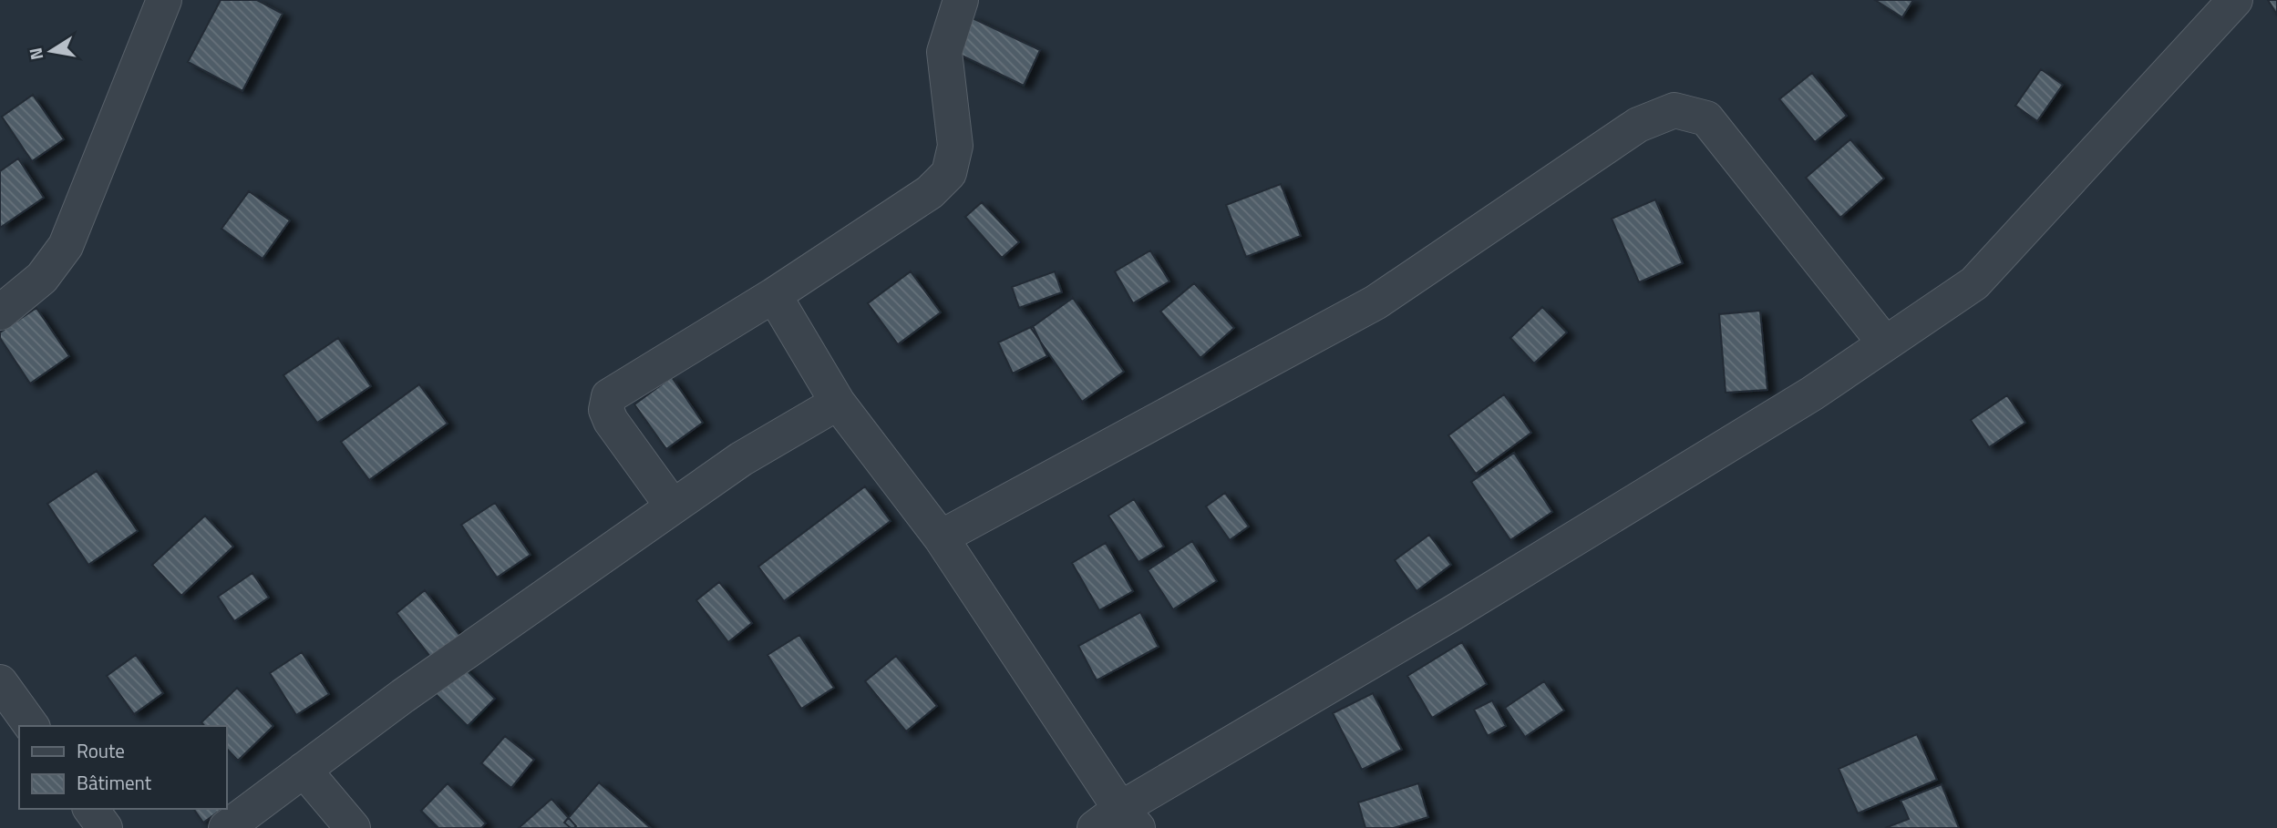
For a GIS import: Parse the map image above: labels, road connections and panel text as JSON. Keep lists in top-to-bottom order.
{
  "legend": ["Route", "Bâtiment"],
  "north": "left"
}
